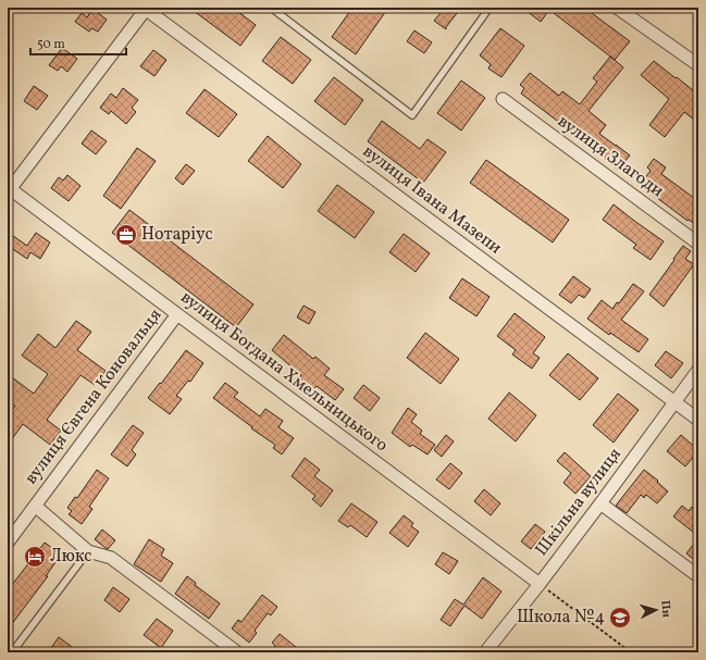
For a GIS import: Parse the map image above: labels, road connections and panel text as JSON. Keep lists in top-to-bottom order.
{
  "streets": {
    "street": [
      "вулиця Злагоди",
      "вулиця Івана Мазепи",
      "вулиця Богдана Хмельницького",
      "вулиця Євгена Коновальця",
      "Шкільна вулиця"
    ]
  },
  "crossings": [
    ["вулиця Івана Мазепи", "Шкільна вулиця"],
    ["вулиця Богдана Хмельницького", "вулиця Євгена Коновальця"],
    ["вулиця Богдана Хмельницького", "Шкільна вулиця"]
  ],
  "places": {
    "office": ["Нотаріус"],
    "hotel": ["Люкс"],
    "school or university": ["Школа №4"]
  },
  "scale_bar": "50 m",
  "north": "right"
}
